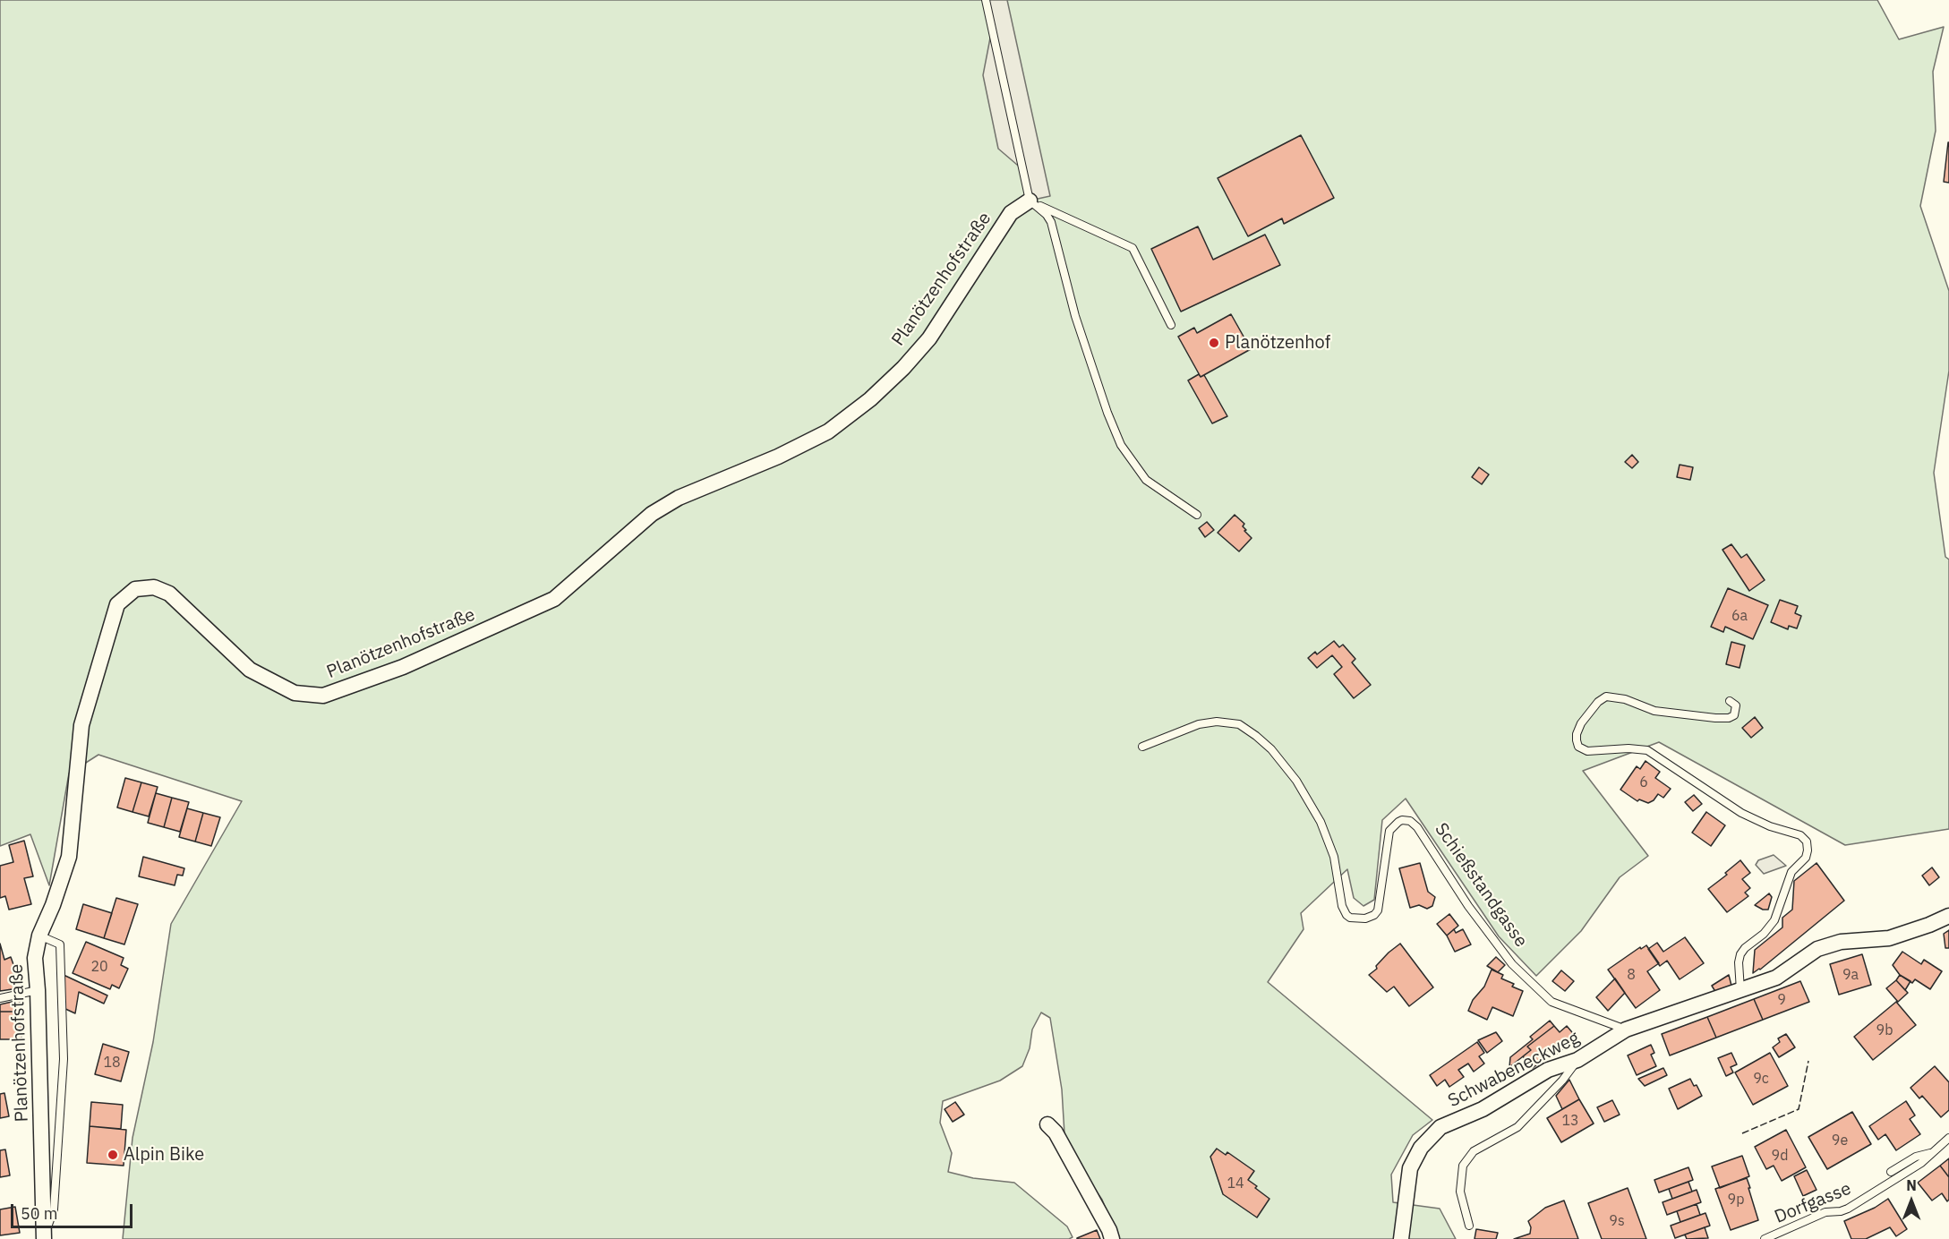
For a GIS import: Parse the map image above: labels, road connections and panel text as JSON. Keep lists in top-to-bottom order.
{
  "streets": {
    "street": ["Planötzenhofstraße", "Schwabeneckweg"],
    "lane": ["Schießstandgasse", "Dorfgasse"]
  },
  "crossings": [
    ["Schießstandgasse", "Schwabeneckweg"]
  ],
  "places": ["Planötzenhof", "Alpin Bike"],
  "house_numbers": [
    "6a",
    "6",
    "20",
    "8",
    "9a",
    "9",
    "9b",
    "18",
    "9c",
    "13",
    "9e",
    "9d",
    "14",
    "9p",
    "9s"
  ],
  "scale_bar": "50 m",
  "north": "top"
}
